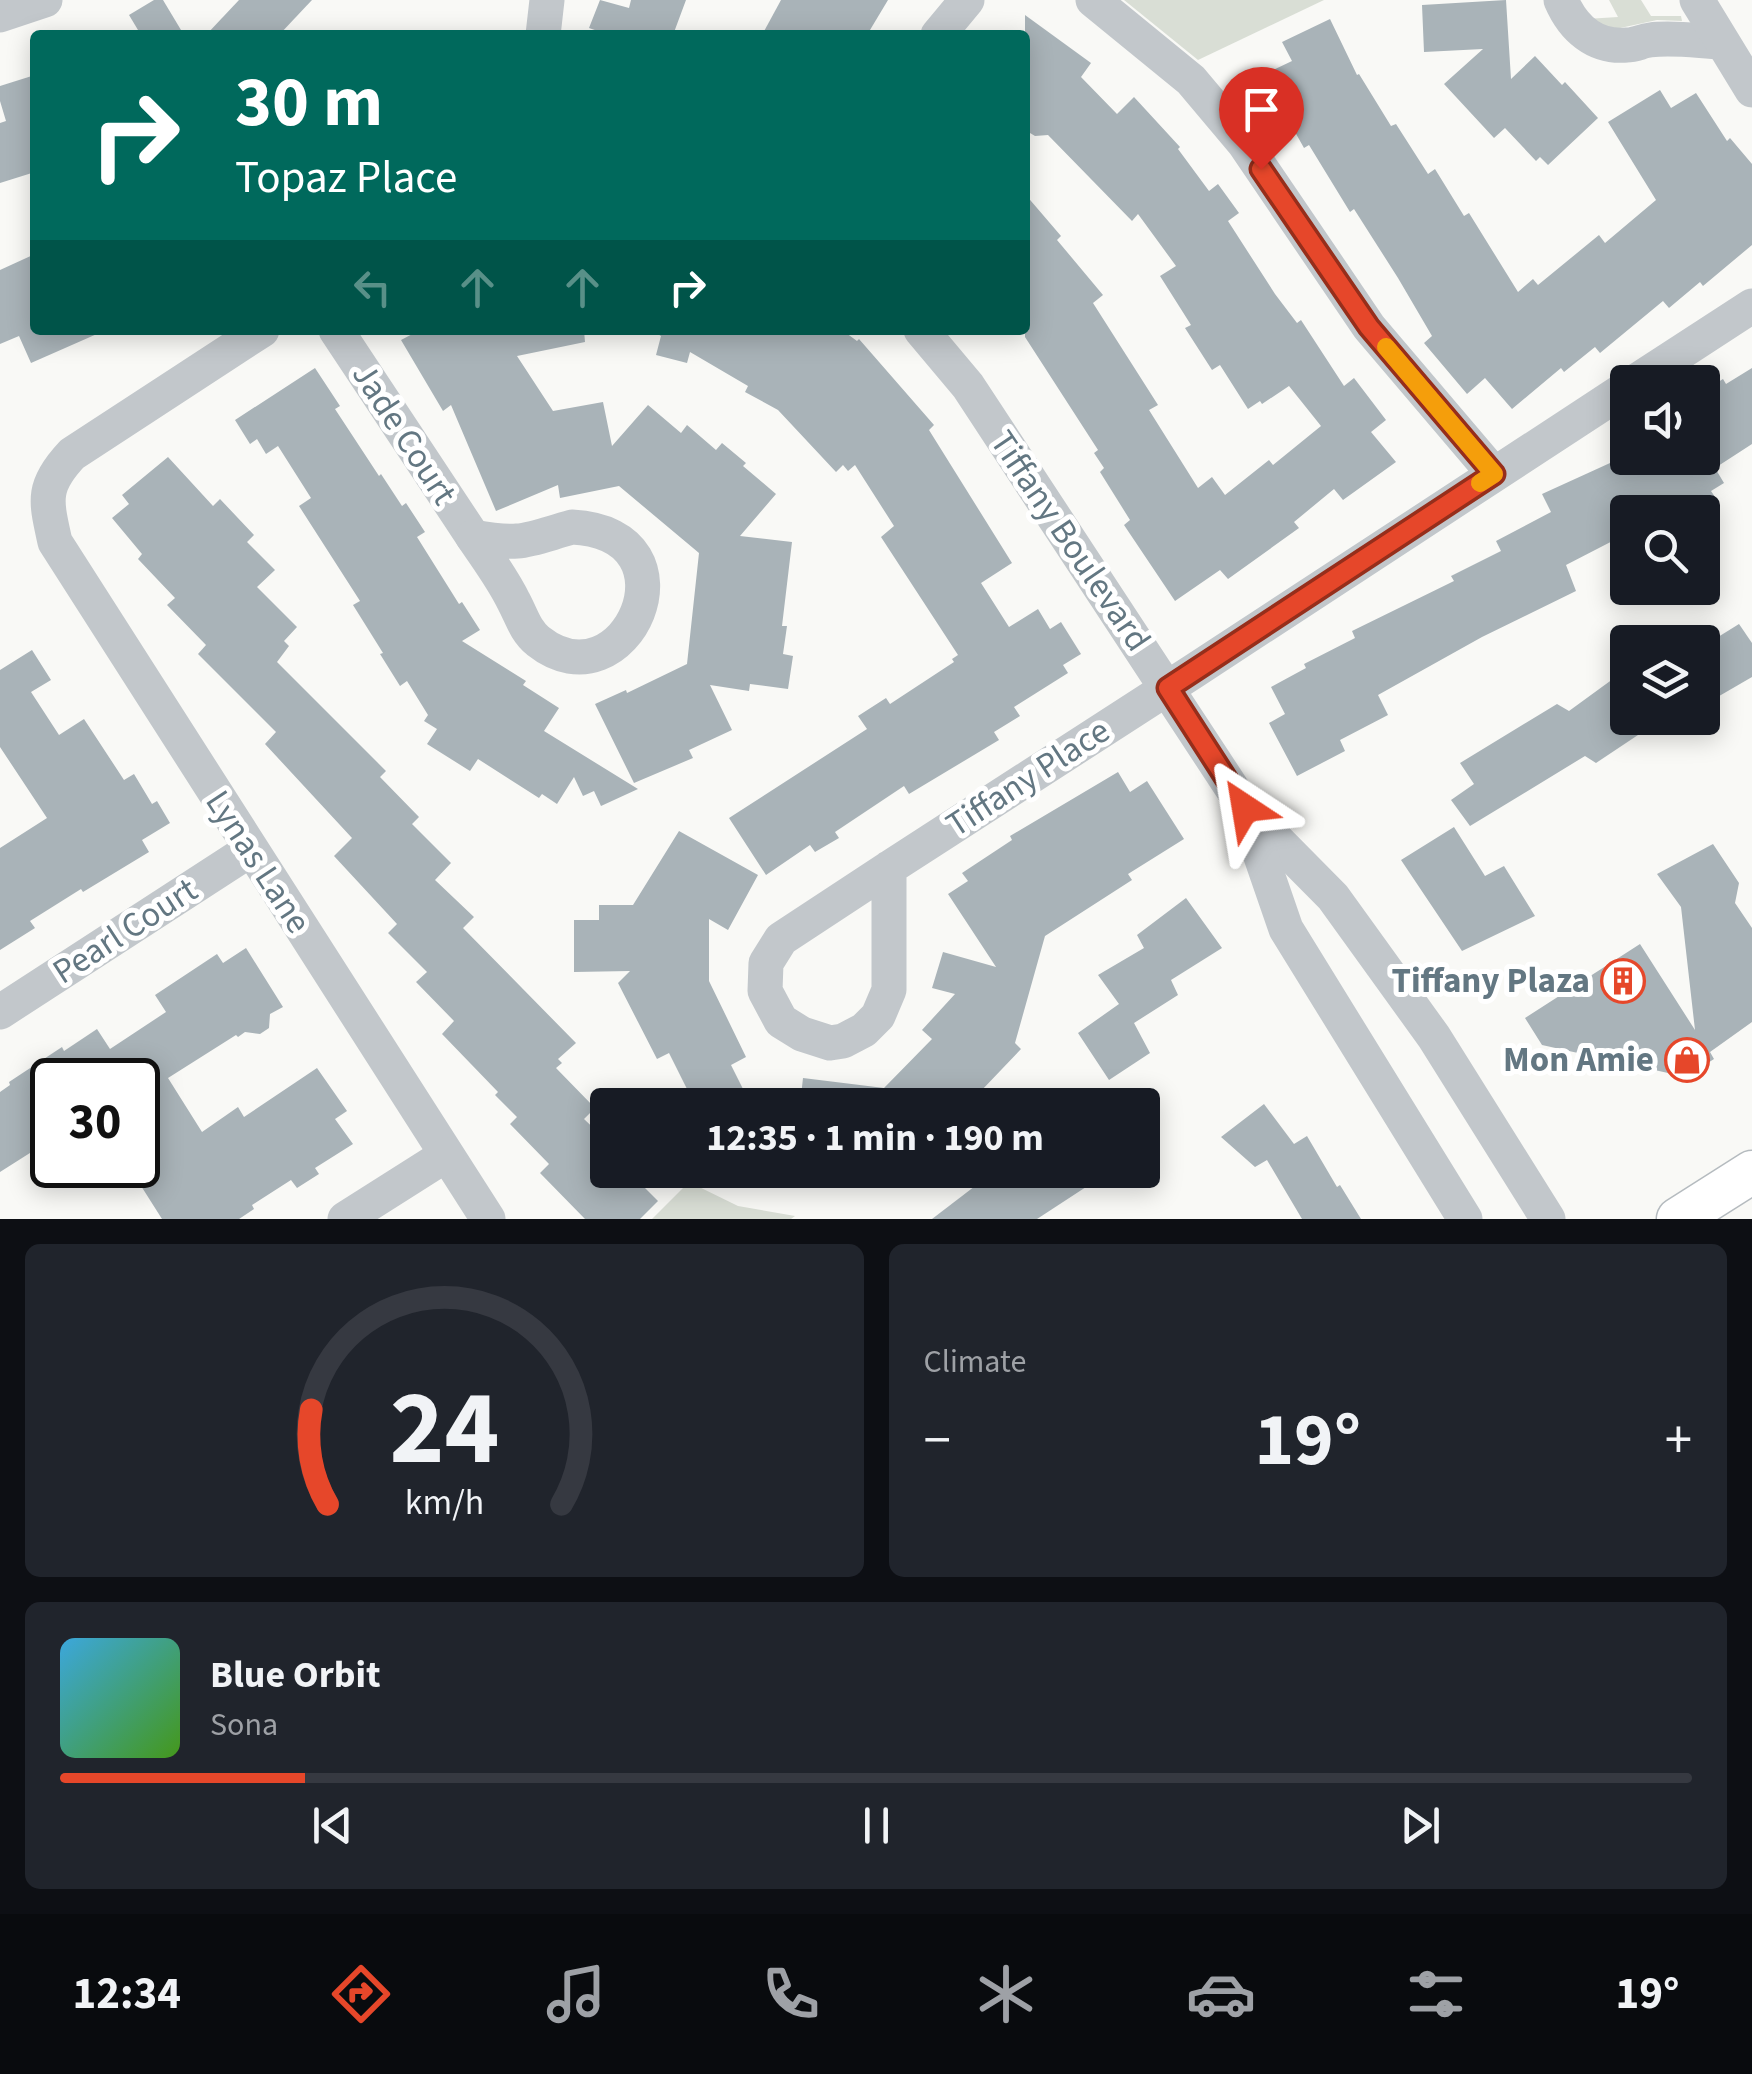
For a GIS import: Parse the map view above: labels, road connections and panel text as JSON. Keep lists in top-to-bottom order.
{
  "streets": {
    "street": [
      "Jade Court",
      "Tiffany Boulevard",
      "Tiffany Place",
      "Lynas Lane",
      "Pearl Court"
    ]
  },
  "crossings": [
    ["Tiffany Boulevard", "Tiffany Place"],
    ["Lynas Lane", "Pearl Court"]
  ],
  "places": {
    "building": ["Tiffany Plaza"],
    "shop": ["Mon Amie"]
  },
  "page": {
    "turn": ["30 m", "Topaz Place"],
    "limit": "30",
    "trip": "12:35 · 1 min · 190 m",
    "tile": "Climate",
    "heat": ["−", "19°", "+"],
    "song": ["Blue Orbit", "Sona"],
    "tabs": ["12:34", "19°"],
    "gauge": ["24", "km/h"]
  }
}
